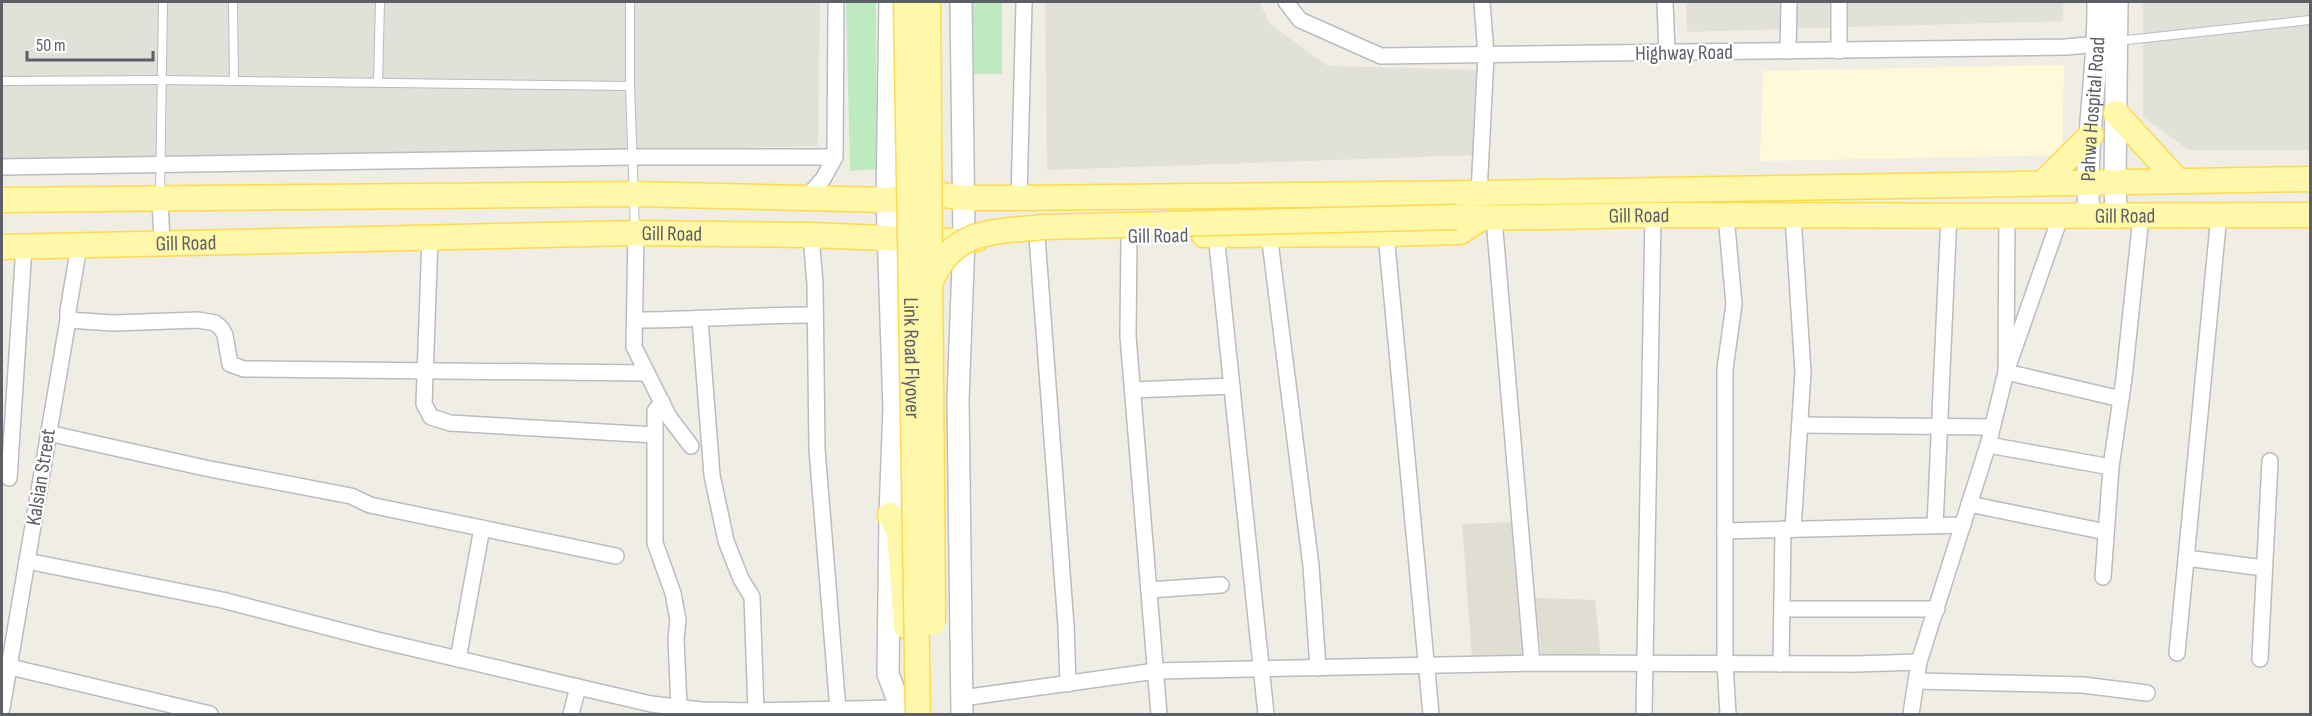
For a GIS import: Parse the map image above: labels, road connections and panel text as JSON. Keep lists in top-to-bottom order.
{
  "streets": {
    "main road": ["Gill Road", "Link Road Flyover"],
    "street": ["Highway Road", "Pahwa Hospital Road", "Kalsian Street"]
  },
  "crossings": [
    ["Highway Road", "Pahwa Hospital Road"],
    ["Pahwa Hospital Road", "Gill Road"],
    ["Gill Road", "Kalsian Street"]
  ],
  "scale_bar": "50 m"
}
